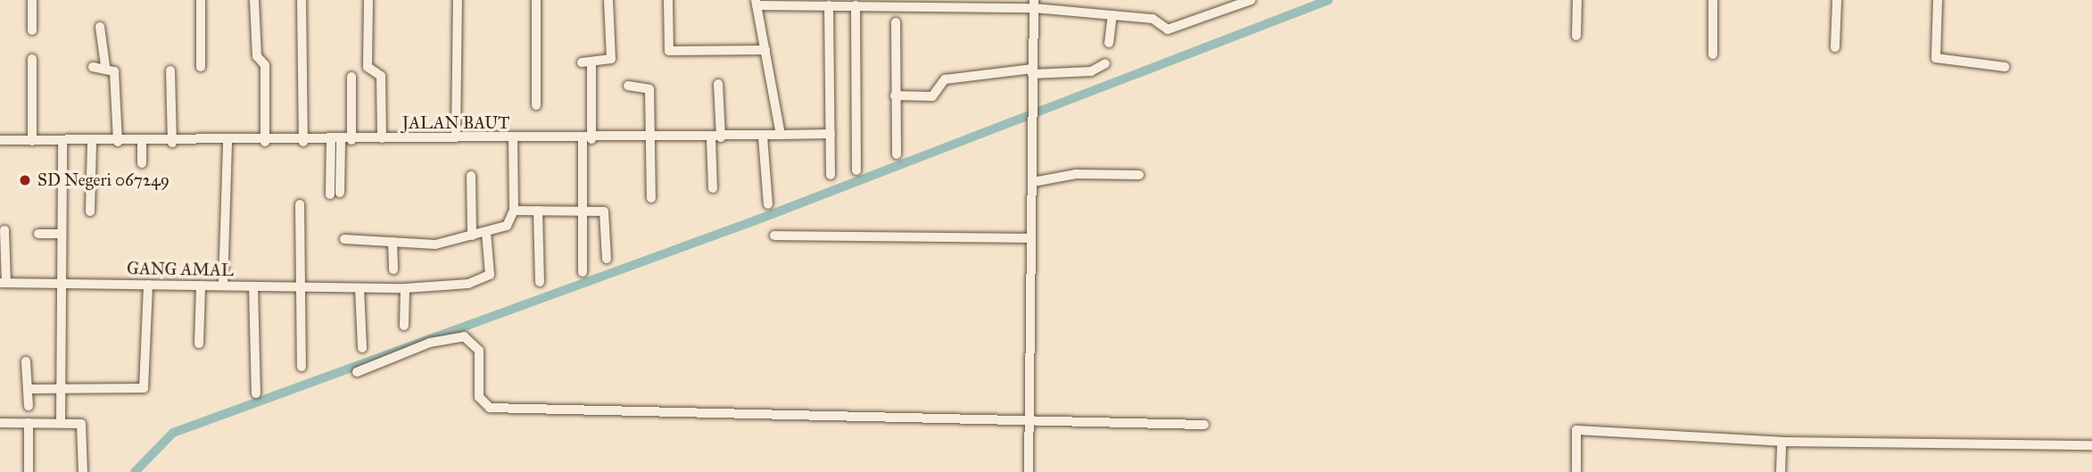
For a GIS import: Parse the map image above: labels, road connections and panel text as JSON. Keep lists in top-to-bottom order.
{
  "streets": {
    "street": ["JALAN BAUT", "GANG AMAL"]
  },
  "places": ["SD Negeri 067249"]
}
